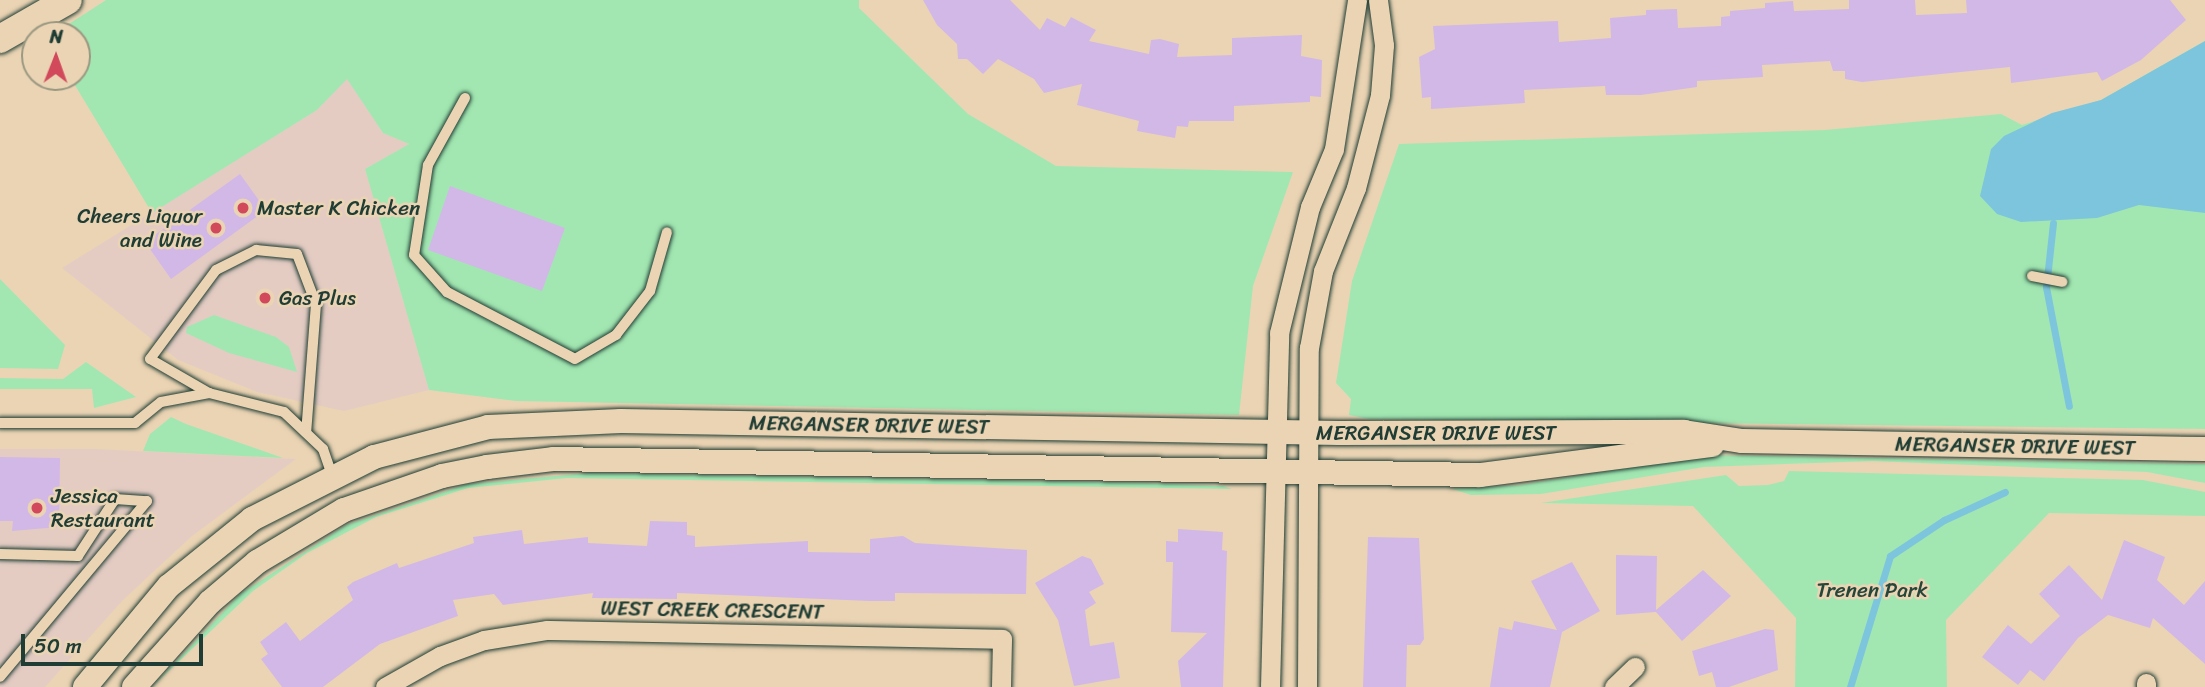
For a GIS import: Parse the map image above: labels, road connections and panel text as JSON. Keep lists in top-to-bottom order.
{
  "streets": {
    "street": ["MERGANSER DRIVE WEST", "WEST CREEK CRESCENT"]
  },
  "parks": ["Trenen Park"],
  "places": [
    "Master K Chicken",
    "Cheers Liquor and Wine",
    "Gas Plus",
    "Jessica Restaurant"
  ],
  "scale_bar": "50 m",
  "north": "top"
}
